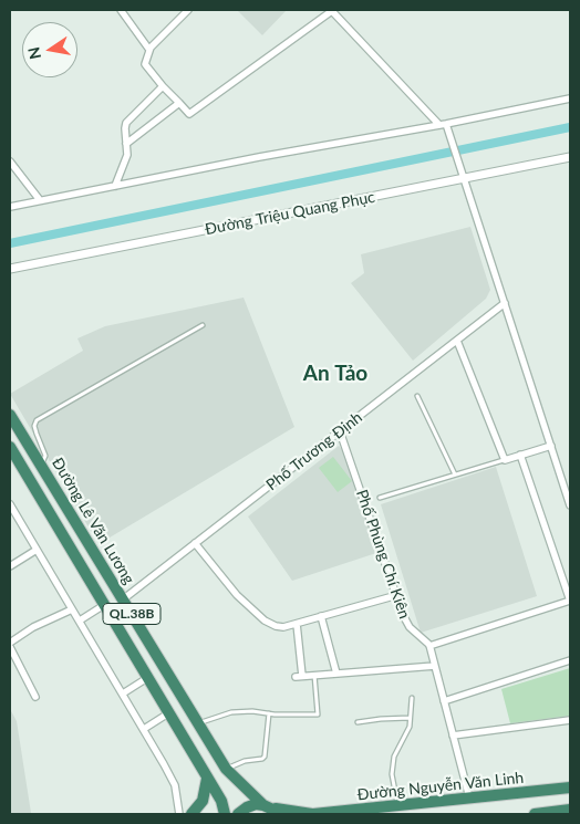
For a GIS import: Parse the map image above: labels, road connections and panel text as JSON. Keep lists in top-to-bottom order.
{
  "streets": {
    "highway": ["Đường Lê Văn Lương", "QL.38B", "Đường Nguyễn Văn Linh"],
    "street": ["Đường Triệu Quang Phục", "Phố Trương Định", "Phố Phùng Chí Kiên"]
  },
  "crossings": [
    ["Phố Trương Định", "Đường Lê Văn Lương"],
    ["Phố Trương Định", "Phố Phùng Chí Kiên"],
    ["Đường Lê Văn Lương", "Đường Nguyễn Văn Linh"]
  ],
  "districts": ["An Tảo"],
  "north": "left"
}
